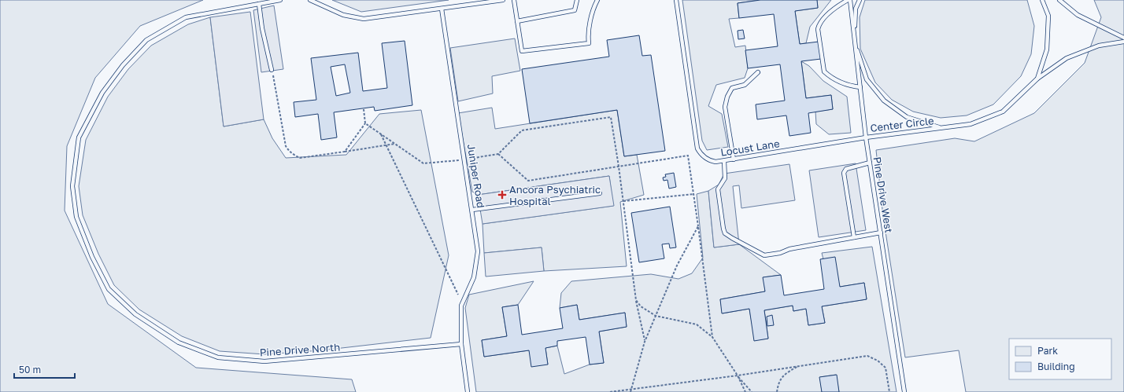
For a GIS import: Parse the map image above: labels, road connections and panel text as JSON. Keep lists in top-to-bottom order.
{
  "streets": {
    "lane": [
      "Center Circle",
      "Locust Lane",
      "Juniper Road",
      "Pine Drive West",
      "Pine Drive North"
    ]
  },
  "crossings": [
    ["Center Circle", "Locust Lane"],
    ["Center Circle", "Pine Drive West"],
    ["Locust Lane", "Pine Drive West"],
    ["Juniper Road", "Pine Drive North"]
  ],
  "places": {
    "health": ["Ancora Psychiatric Hospital"]
  },
  "legend": ["Park", "Building"],
  "scale_bar": "50 m"
}
